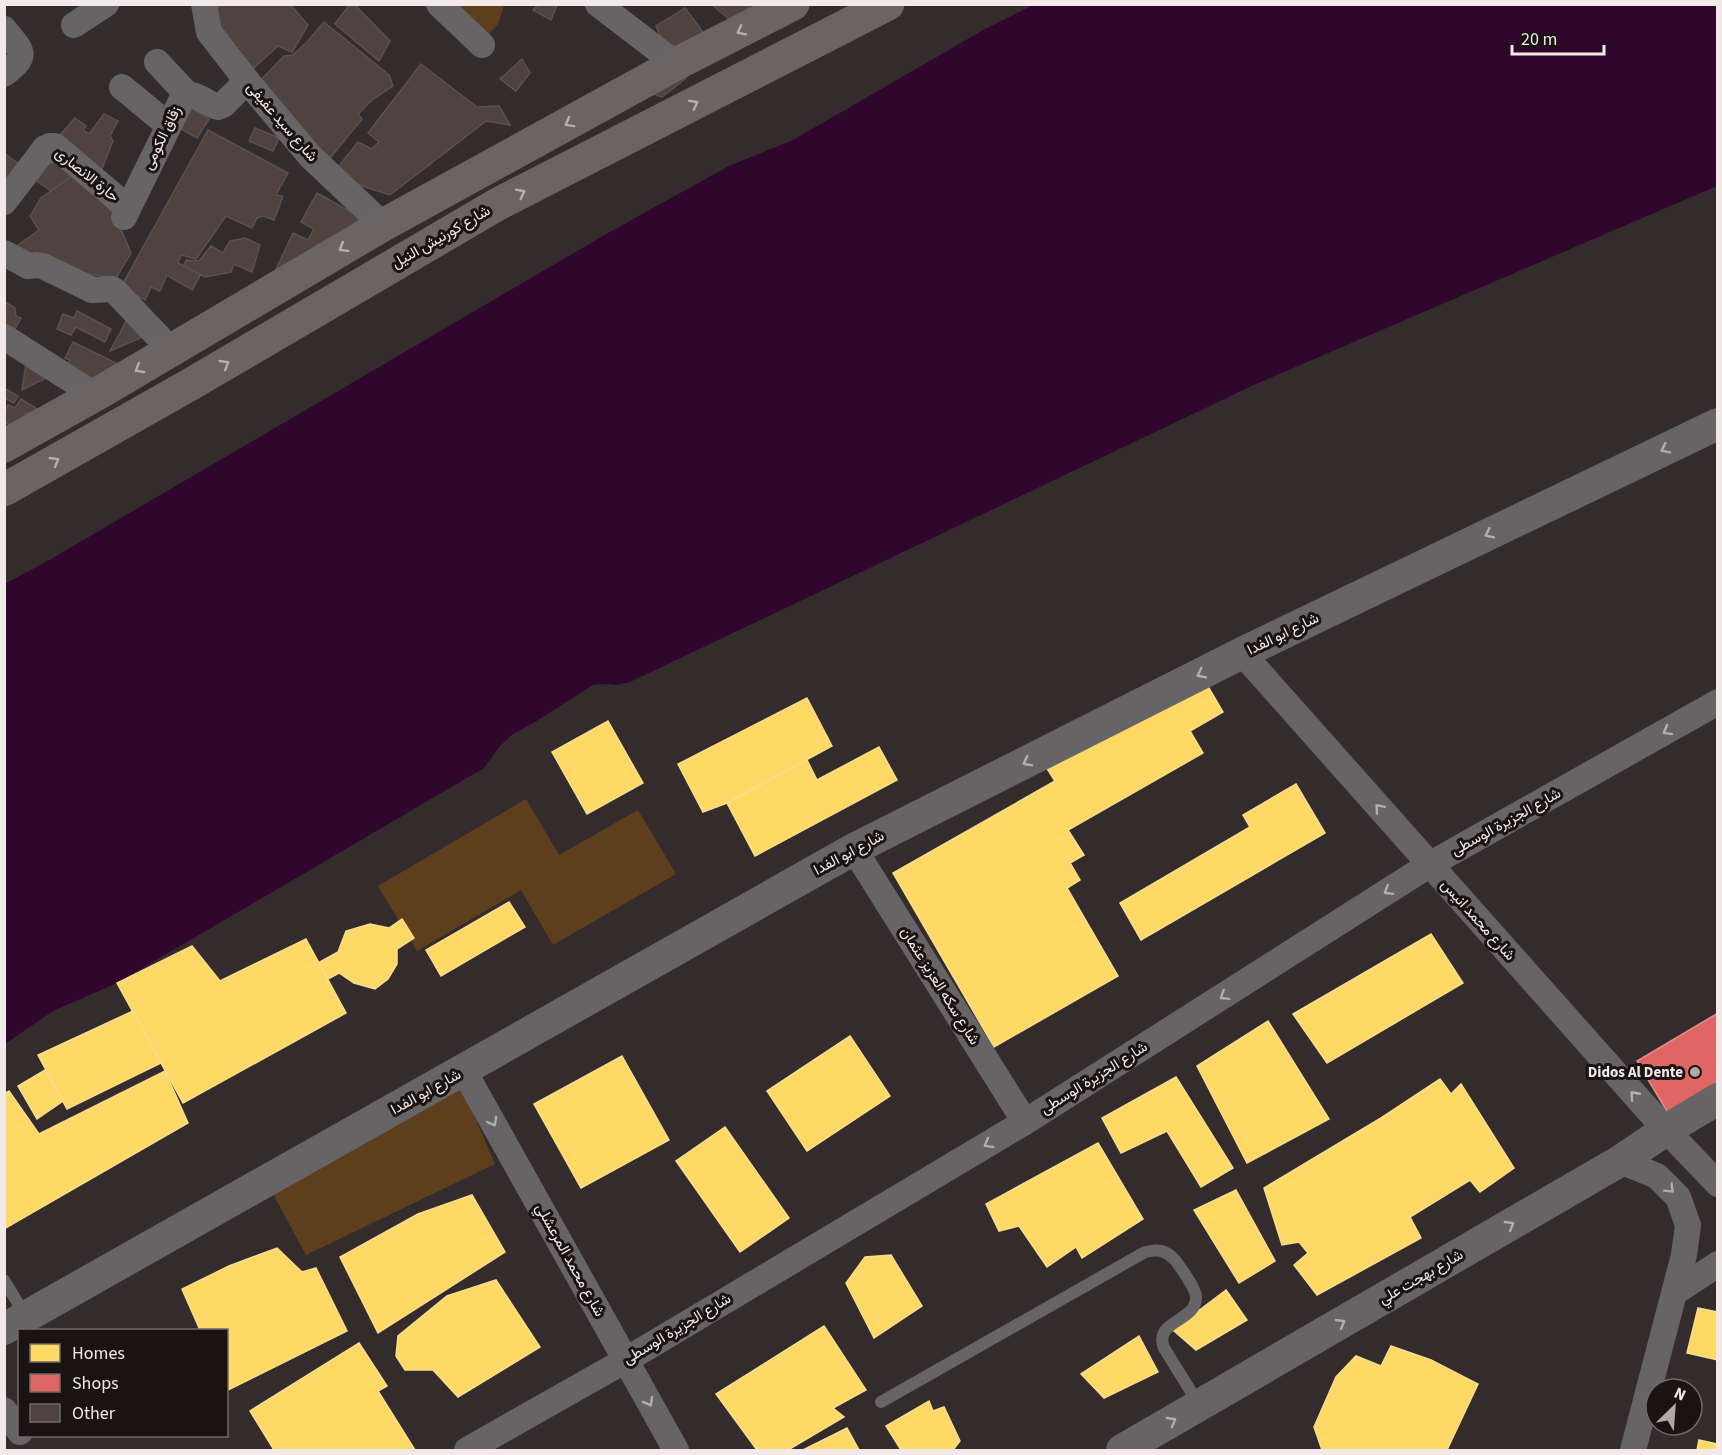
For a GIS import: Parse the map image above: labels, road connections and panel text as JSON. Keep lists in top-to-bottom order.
{
  "streets": {
    "main road": ["شارع كورنيش النيل"],
    "street": [
      "شارع سيد عفيفى",
      "زقاق الكومى",
      "حارة الانصارى",
      "شارع ابو الفدا",
      "شارع الجزيرة الوسطى",
      "شارع محمد انيس",
      "شارع سكه العزيز عثمان",
      "شارع محمد المرعشلي",
      "شارع بهجت علي"
    ]
  },
  "crossings": [
    ["شارع سيد عفيفى", "زقاق الكومى"],
    ["زقاق الكومى", "حارة الانصارى"],
    ["شارع ابو الفدا", "شارع محمد انيس"],
    ["شارع ابو الفدا", "شارع سكه العزيز عثمان"],
    ["شارع ابو الفدا", "شارع محمد المرعشلي"],
    ["شارع الجزيرة الوسطى", "شارع محمد انيس"],
    ["شارع الجزيرة الوسطى", "شارع سكه العزيز عثمان"],
    ["شارع الجزيرة الوسطى", "شارع محمد المرعشلي"],
    ["شارع محمد انيس", "شارع بهجت علي"]
  ],
  "one_way": [
    "شارع ابو الفدا",
    "شارع الجزيرة الوسطى",
    "شارع محمد انيس",
    "شارع محمد المرعشلي",
    "شارع بهجت علي"
  ],
  "places": ["Didos Al Dente"],
  "legend": ["Homes", "Shops", "Other"],
  "scale_bar": "20 m",
  "north": "top right"
}
